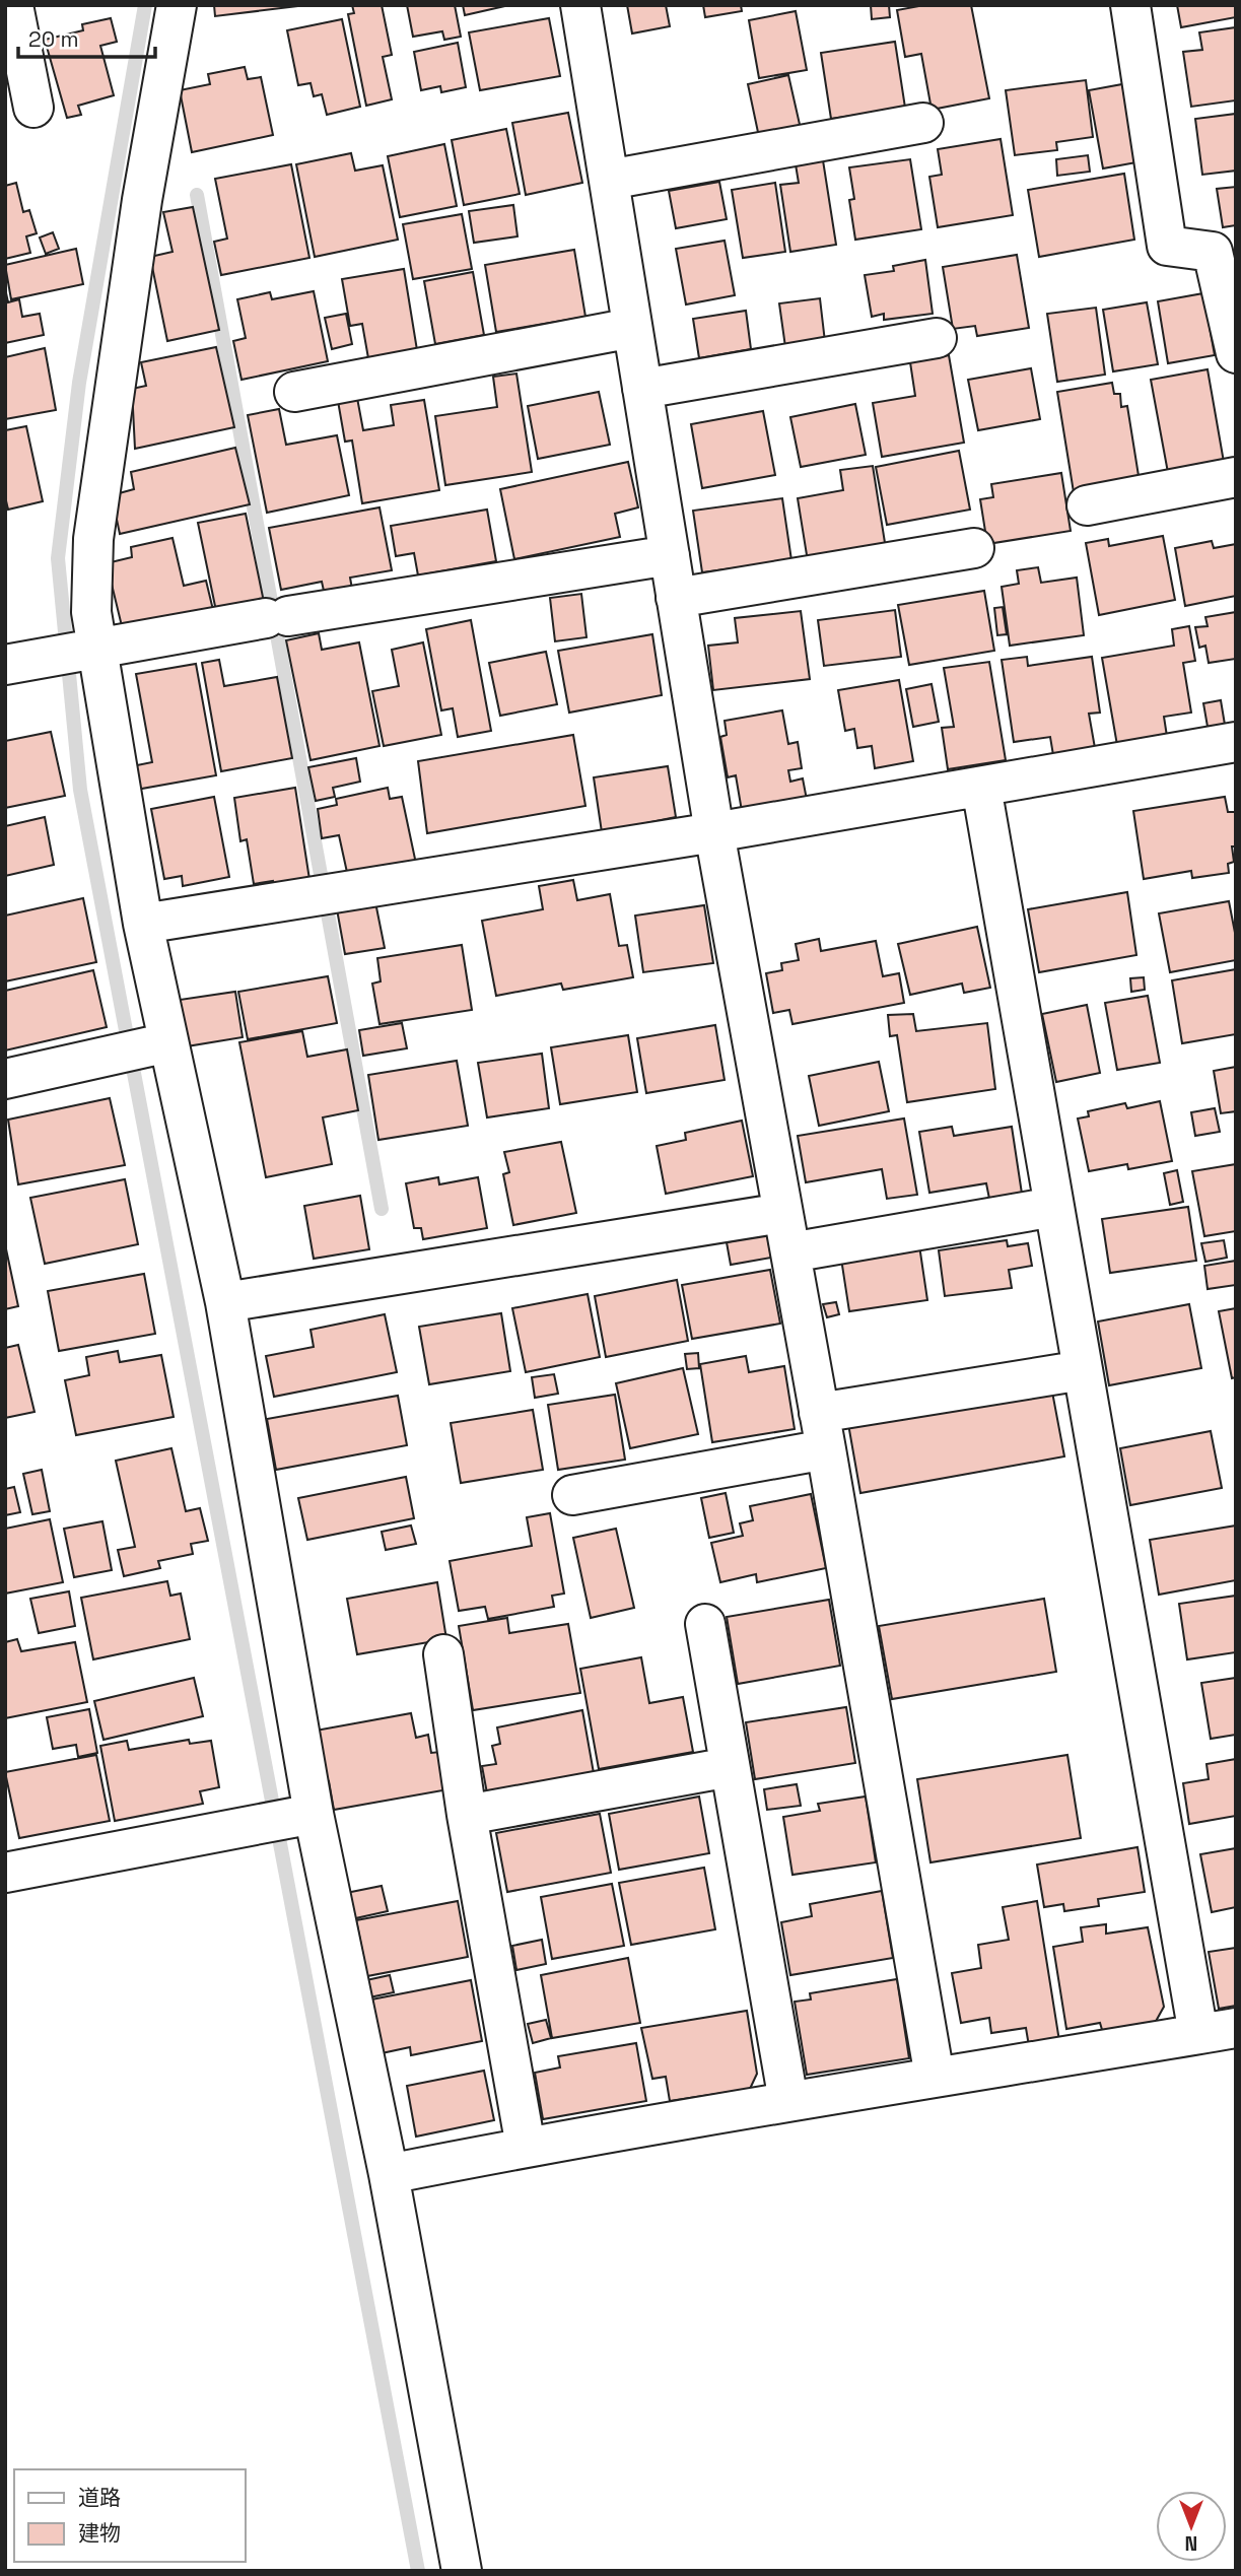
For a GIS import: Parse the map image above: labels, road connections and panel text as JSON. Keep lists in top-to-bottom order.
{
  "legend": ["道路", "建物"],
  "scale_bar": "20 m",
  "north": "bottom"
}
